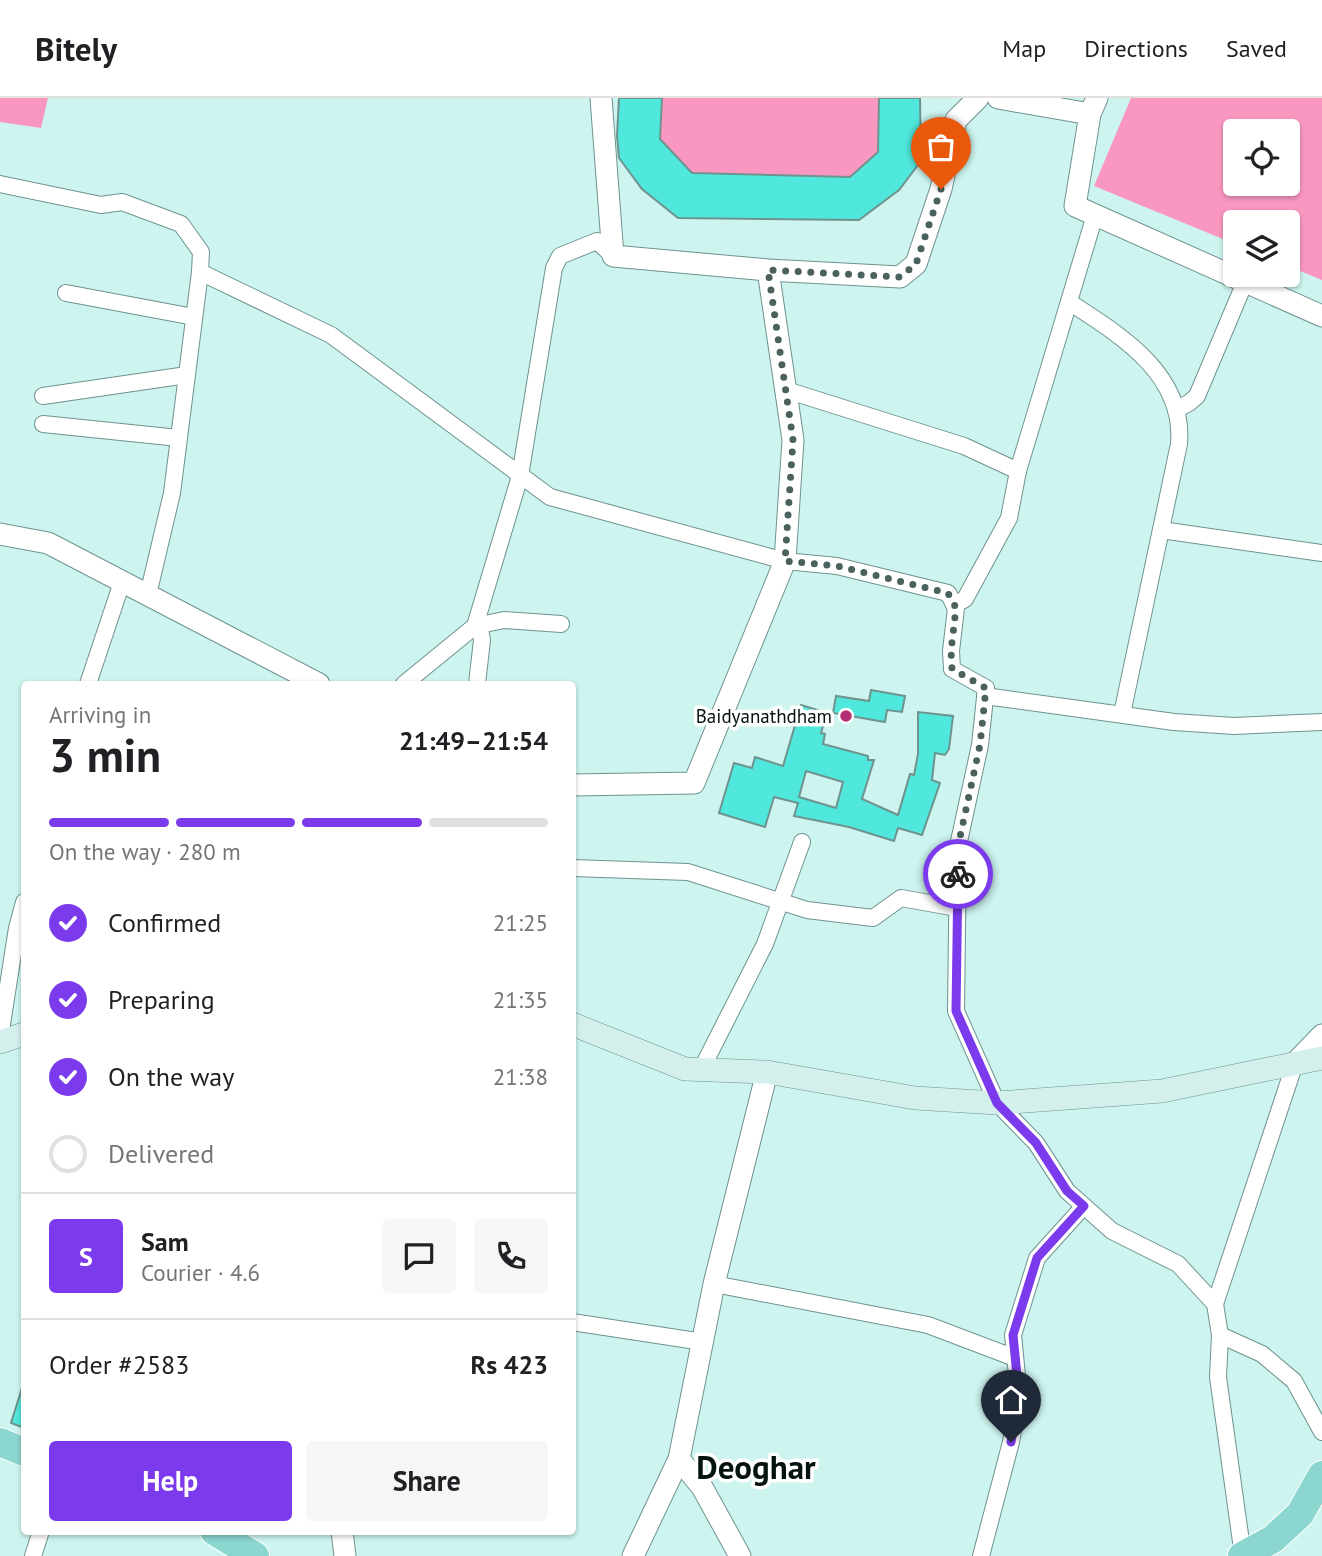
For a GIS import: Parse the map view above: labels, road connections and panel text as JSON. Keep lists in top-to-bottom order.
{
  "districts": ["Deoghar"],
  "places": ["Baidyanathdham"],
  "page": {
    "header": "Bitely",
    "nav": ["Map", "Directions", "Saved"],
    "heading": ["3 min", "Arriving in", "21:49–21:54"],
    "panel": [
      "Sam",
      "Courier · 4.6",
      "Order #2583",
      "Rs 423"
    ],
    "bar": "On the way · 280 m",
    "list": [
      ["Confirmed", "21:25"],
      ["Preparing", "21:35"],
      ["On the way", "21:38"],
      "Delivered"
    ],
    "round": "S",
    "buttons": ["Help", "Share"]
  }
}
